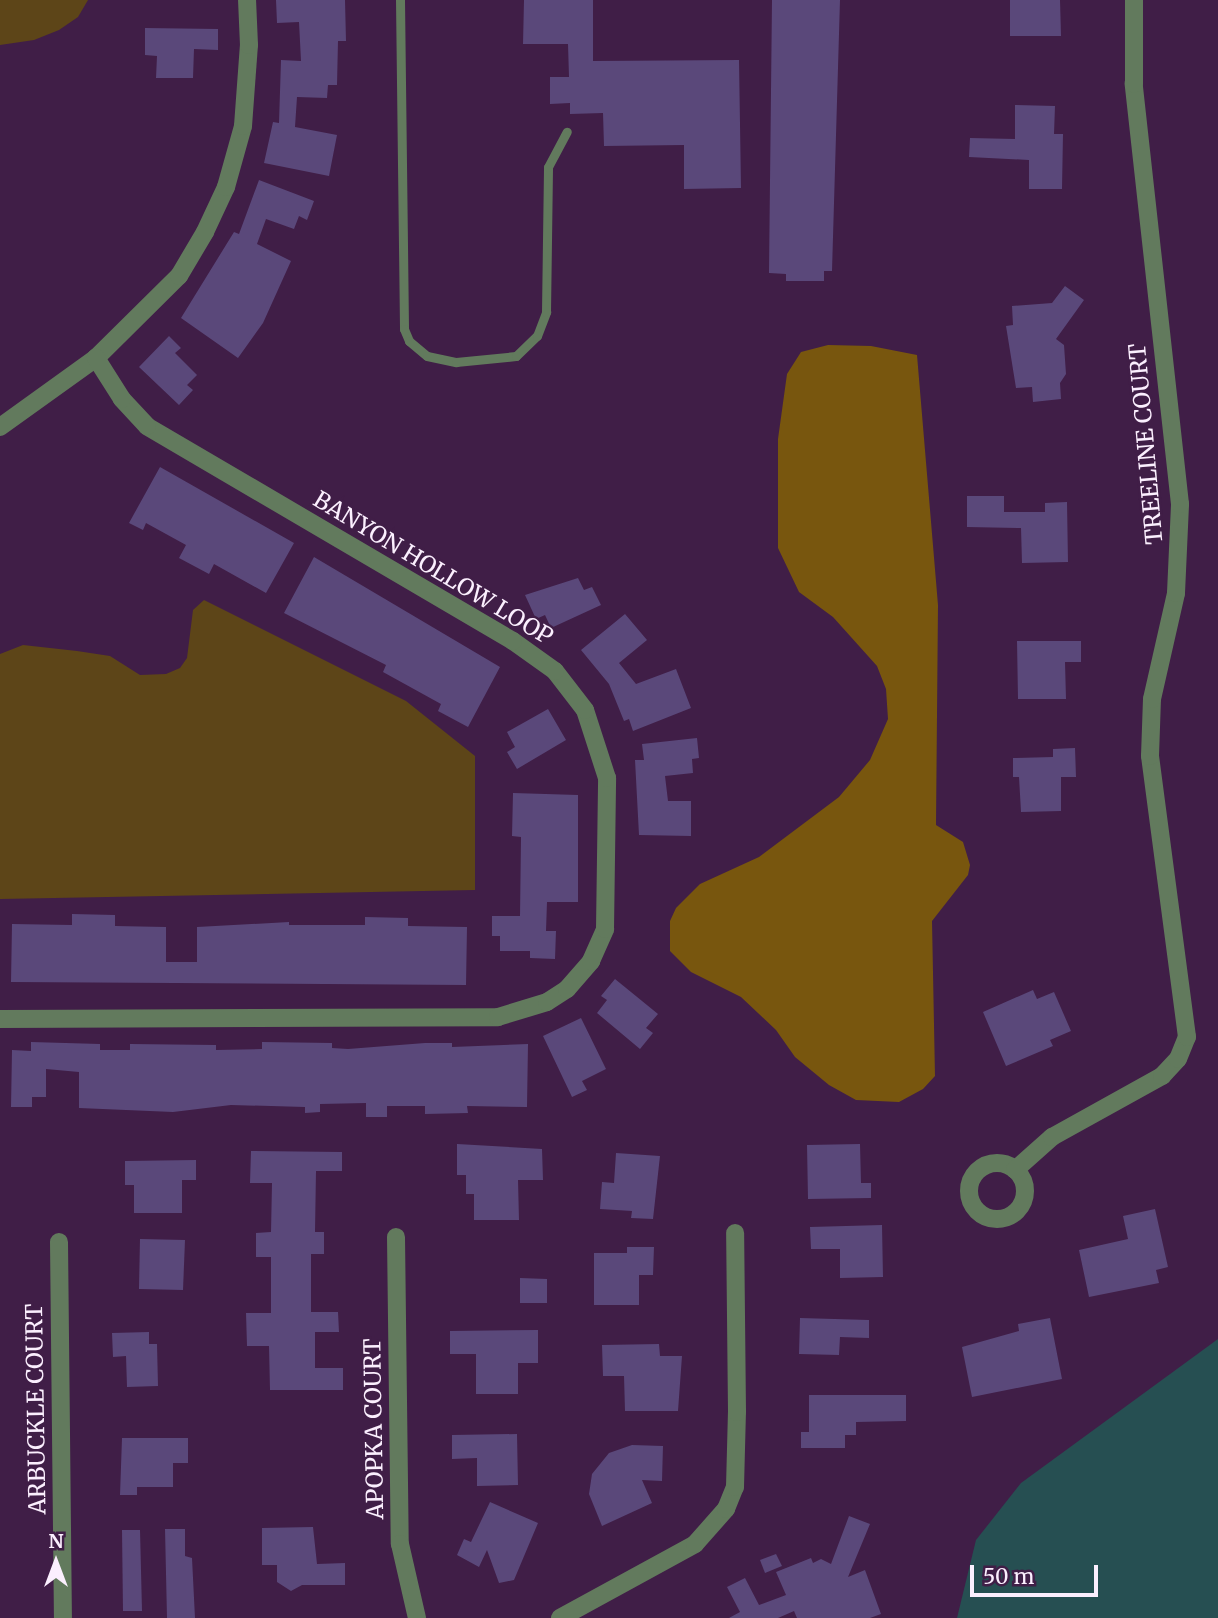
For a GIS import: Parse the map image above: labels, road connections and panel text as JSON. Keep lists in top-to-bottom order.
{
  "streets": {
    "street": [
      "TREELINE COURT",
      "BANYON HOLLOW LOOP",
      "ARBUCKLE COURT",
      "APOPKA COURT"
    ]
  },
  "scale_bar": "50 m",
  "north": "top"
}
